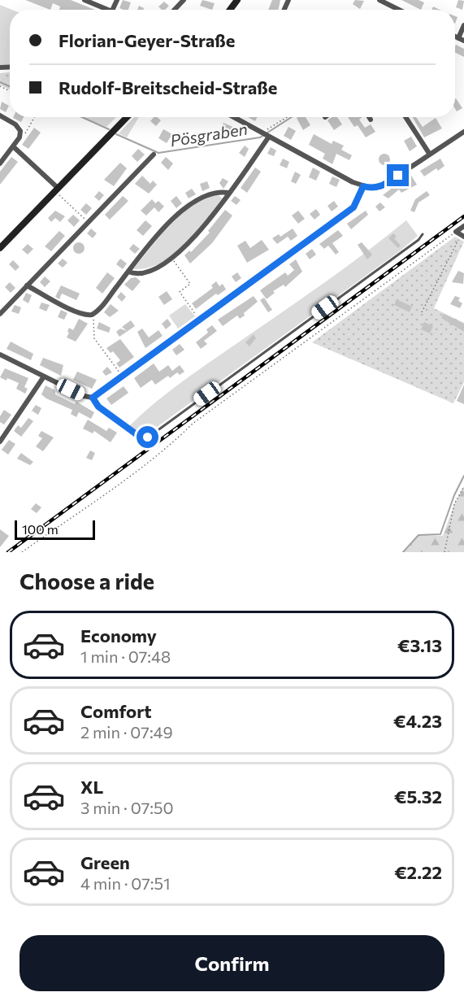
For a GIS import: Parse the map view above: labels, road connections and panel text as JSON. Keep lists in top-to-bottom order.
{
  "water": ["Pösgraben"],
  "scale_bar": "100 m",
  "page": {
    "banner": ["Florian-Geyer-Straße", "Rudolf-Breitscheid-Straße"],
    "scale": "100 m",
    "heading": "Choose a ride",
    "list": [
      {
        "name": "Economy",
        "note": "1 min · 07:48",
        "value": "€3.13"
      },
      {
        "name": "Comfort",
        "note": "2 min · 07:49",
        "value": "€4.23"
      },
      {
        "name": "XL",
        "note": "3 min · 07:50",
        "value": "€5.32"
      },
      {
        "name": "Green",
        "note": "4 min · 07:51",
        "value": "€2.22"
      }
    ],
    "buttons": "Confirm"
  }
}
